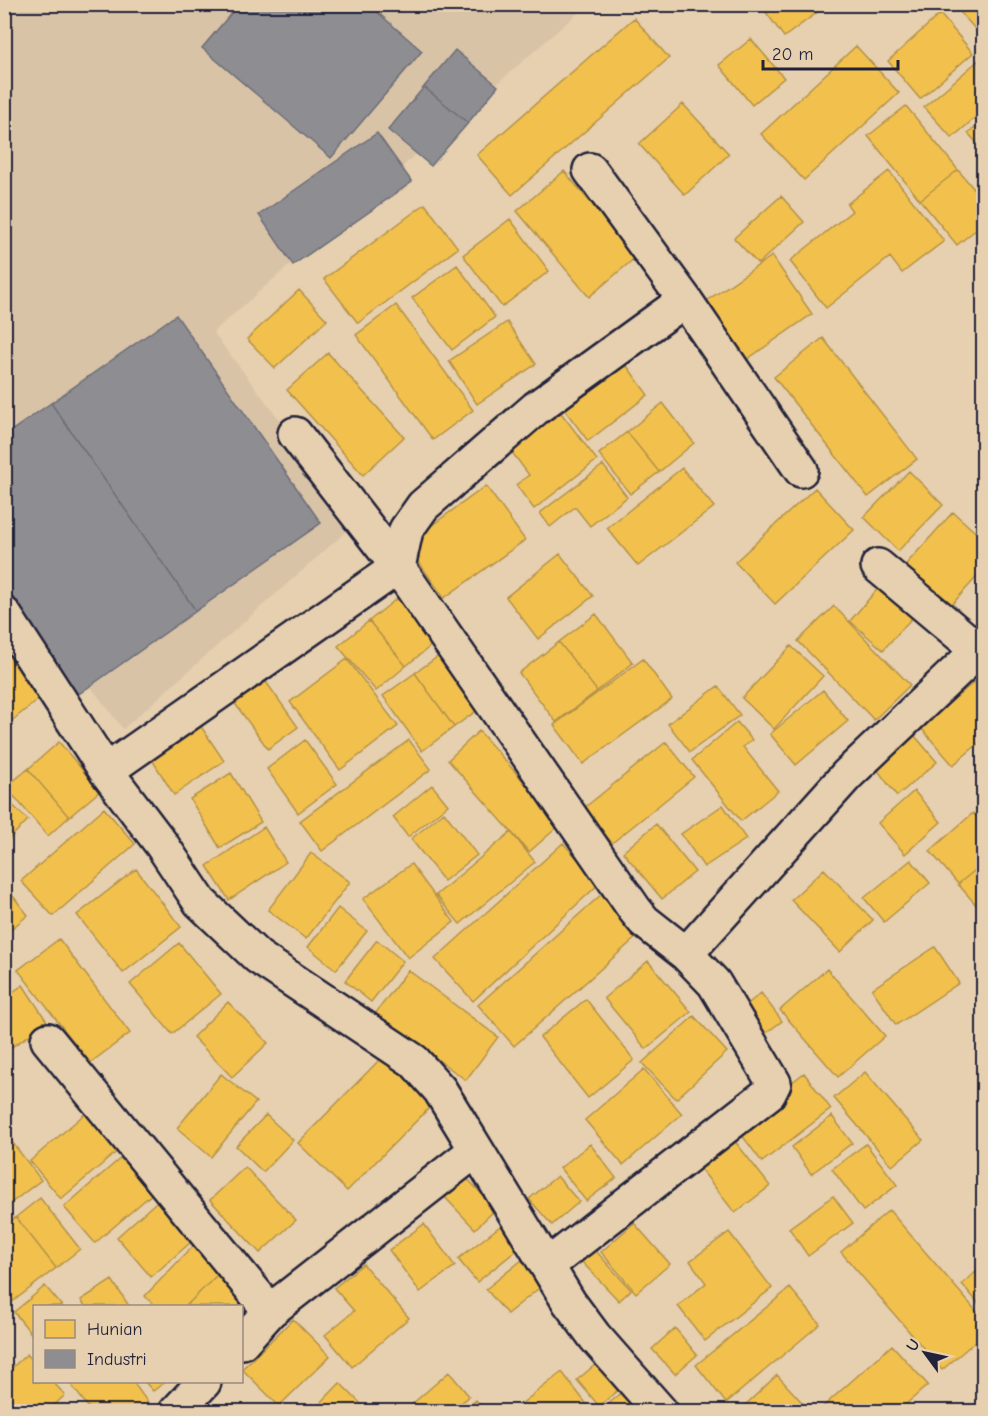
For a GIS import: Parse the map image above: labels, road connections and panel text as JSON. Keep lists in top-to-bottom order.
{
  "legend": ["Hunian", "Industri"],
  "scale_bar": "20 m",
  "north": "top left"
}
